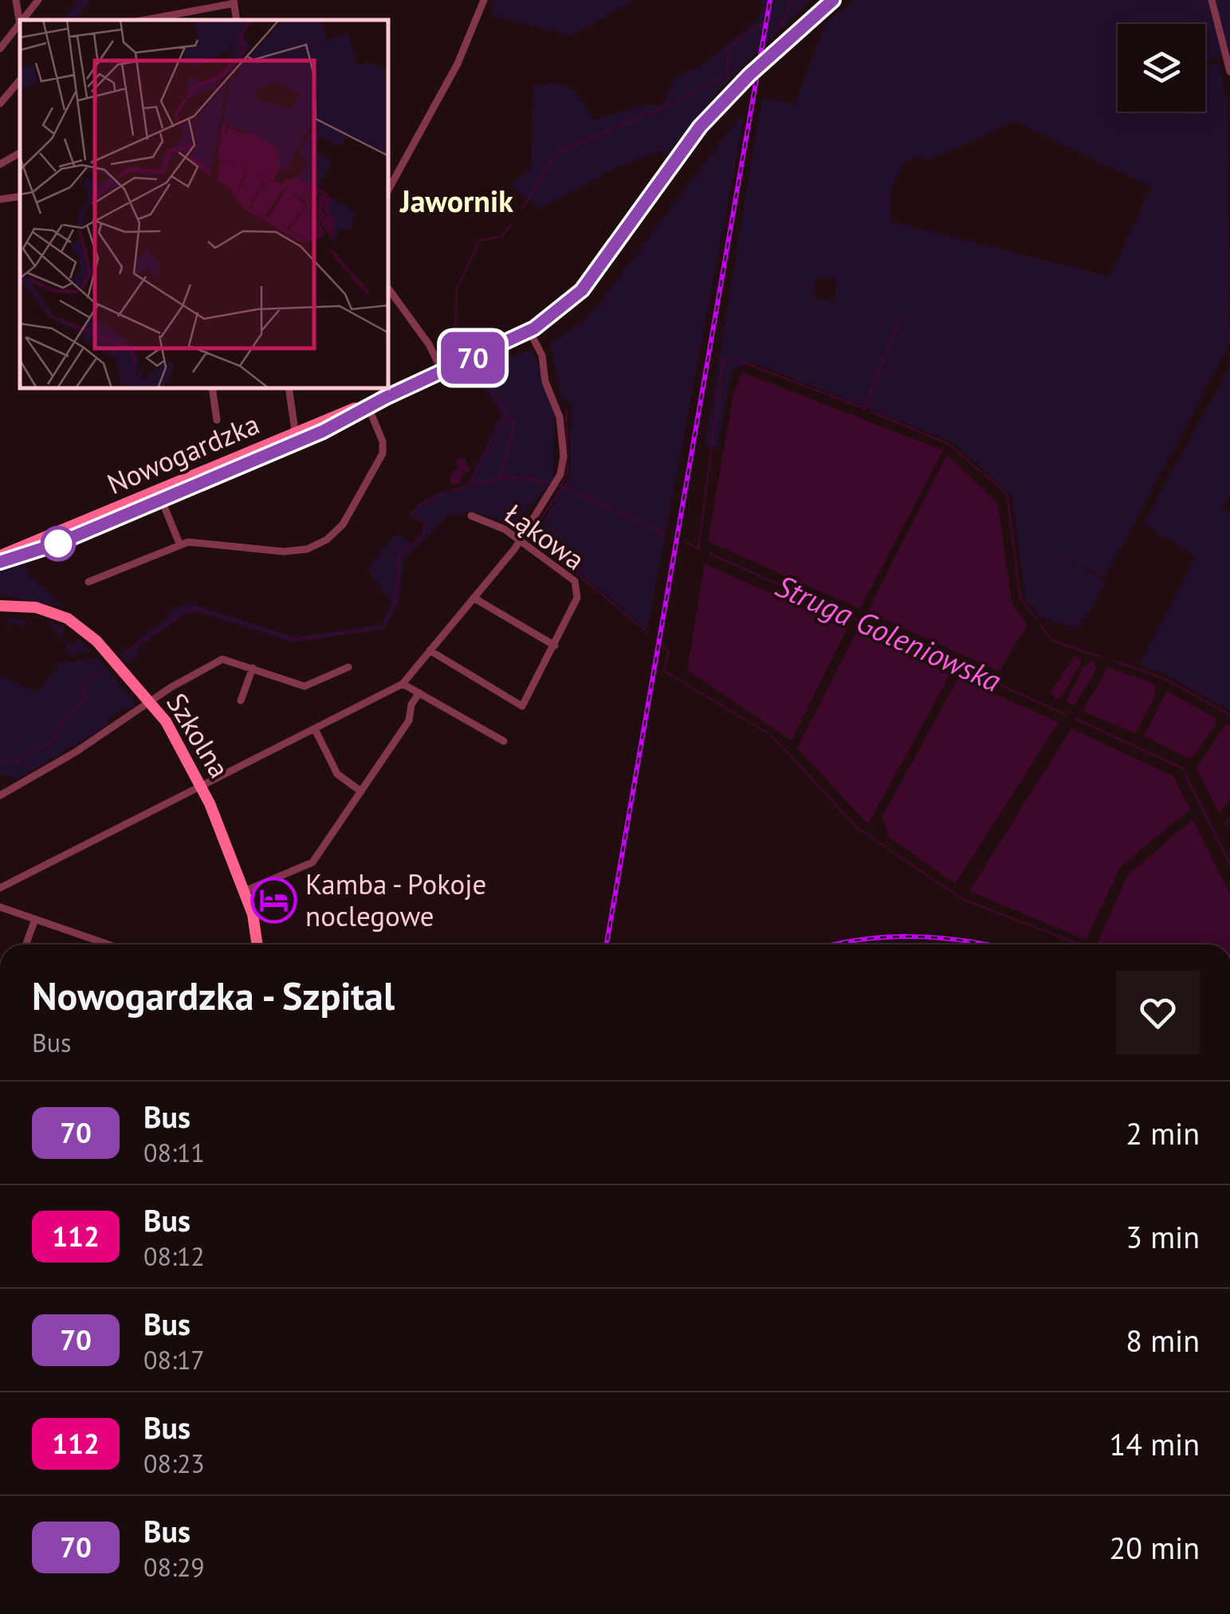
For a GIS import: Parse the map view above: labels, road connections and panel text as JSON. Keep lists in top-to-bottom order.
{
  "streets": {
    "street": ["Nowogardzka", "Łąkowa", "Szkolna"]
  },
  "districts": ["Jawornik"],
  "water": ["Struga Goleniowska"],
  "places": {
    "hotel": ["Kamba - Pokoje noclegowe"]
  },
  "lines": ["bus line 70"],
  "page": {
    "on_map": "70",
    "heading": ["Nowogardzka - Szpital", "Bus"],
    "list": [
      {
        "mark": "70",
        "name": "Bus",
        "note": "08:11",
        "value": "2 min"
      },
      {
        "mark": "112",
        "name": "Bus",
        "note": "08:12",
        "value": "3 min"
      },
      {
        "mark": "70",
        "name": "Bus",
        "note": "08:17",
        "value": "8 min"
      },
      {
        "mark": "112",
        "name": "Bus",
        "note": "08:23",
        "value": "14 min"
      },
      {
        "mark": "70",
        "name": "Bus",
        "note": "08:29",
        "value": "20 min"
      }
    ]
  }
}
